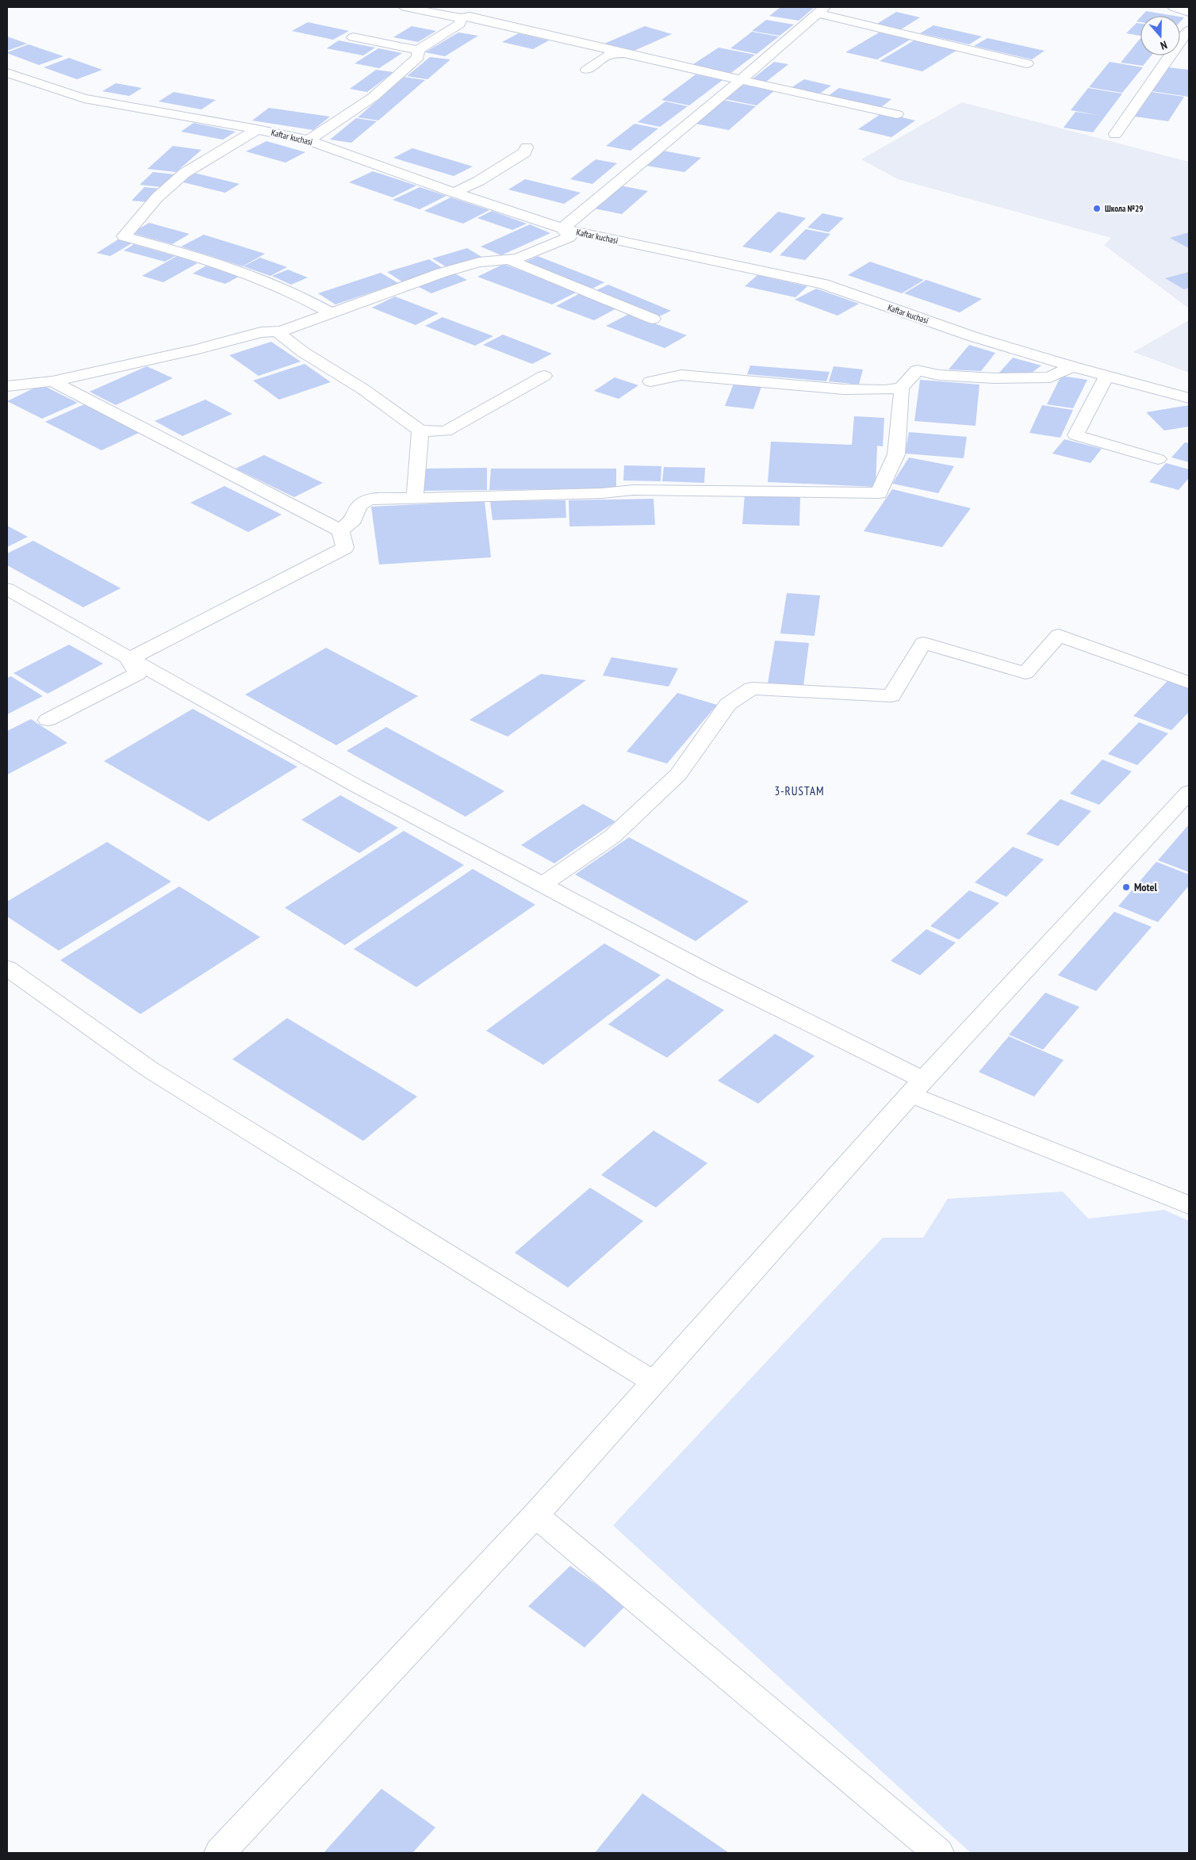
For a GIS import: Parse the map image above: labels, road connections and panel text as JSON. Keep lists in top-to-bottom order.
{
  "streets": {
    "street": ["Kaftar kuchasi"]
  },
  "districts": ["3-RUSTAM"],
  "places": ["Школа №29", "Motel"],
  "north": "bottom"
}
